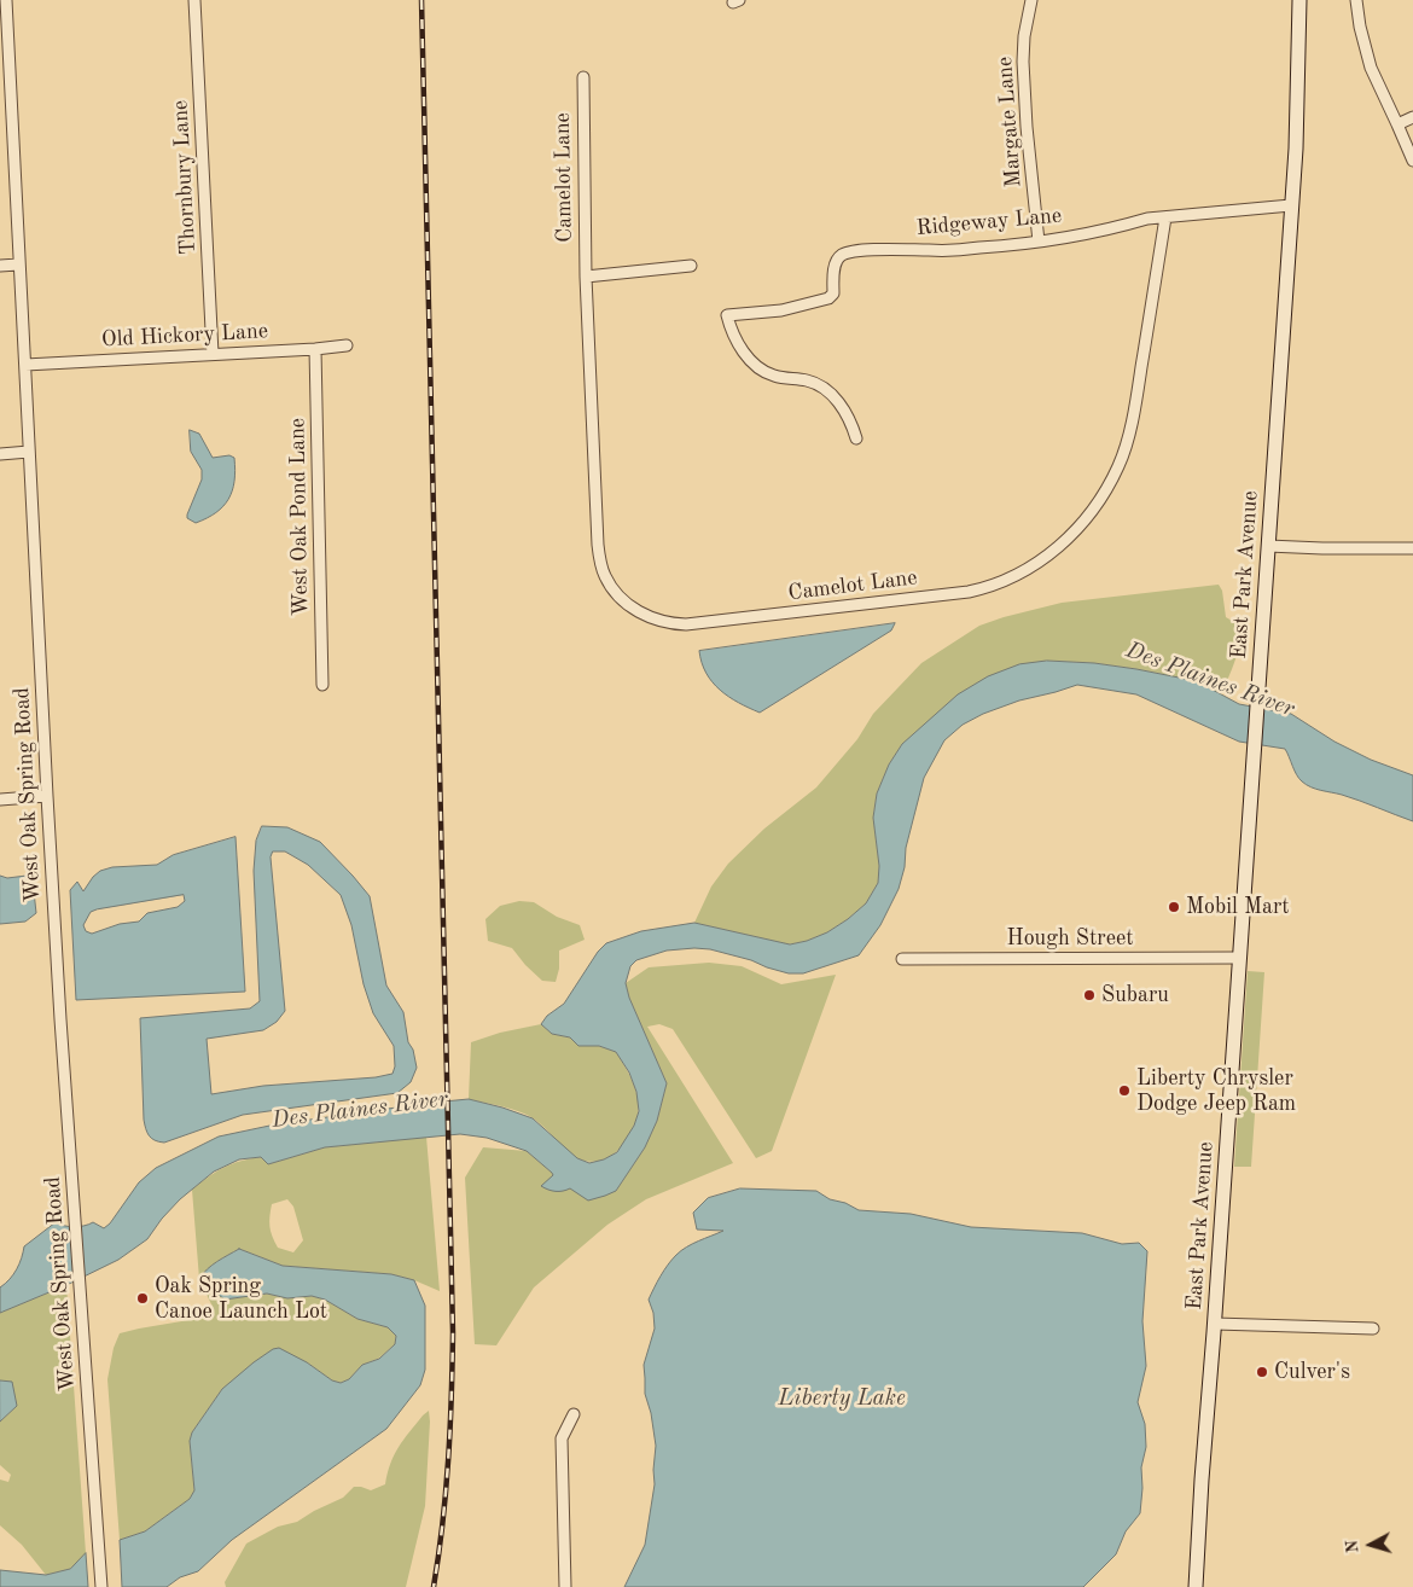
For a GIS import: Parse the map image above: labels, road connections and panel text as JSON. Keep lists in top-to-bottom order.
{
  "streets": {
    "main road": ["East Park Avenue"],
    "street": [
      "Margate Lane",
      "Thornbury Lane",
      "Camelot Lane",
      "Ridgeway Lane",
      "Old Hickory Lane",
      "West Oak Pond Lane",
      "West Oak Spring Road",
      "Hough Street"
    ]
  },
  "crossings": [
    ["Margate Lane", "Ridgeway Lane"],
    ["Thornbury Lane", "Old Hickory Lane"],
    ["Camelot Lane", "Ridgeway Lane"],
    ["Ridgeway Lane", "East Park Avenue"],
    ["Old Hickory Lane", "West Oak Pond Lane"],
    ["Old Hickory Lane", "West Oak Spring Road"],
    ["East Park Avenue", "Hough Street"]
  ],
  "water": ["Des Plaines River", "Liberty Lake"],
  "places": [
    "Mobil Mart",
    "Subaru",
    "Liberty Chrysler Dodge Jeep Ram",
    "Oak Spring Canoe Launch Lot",
    "Culver's"
  ],
  "north": "left"
}
